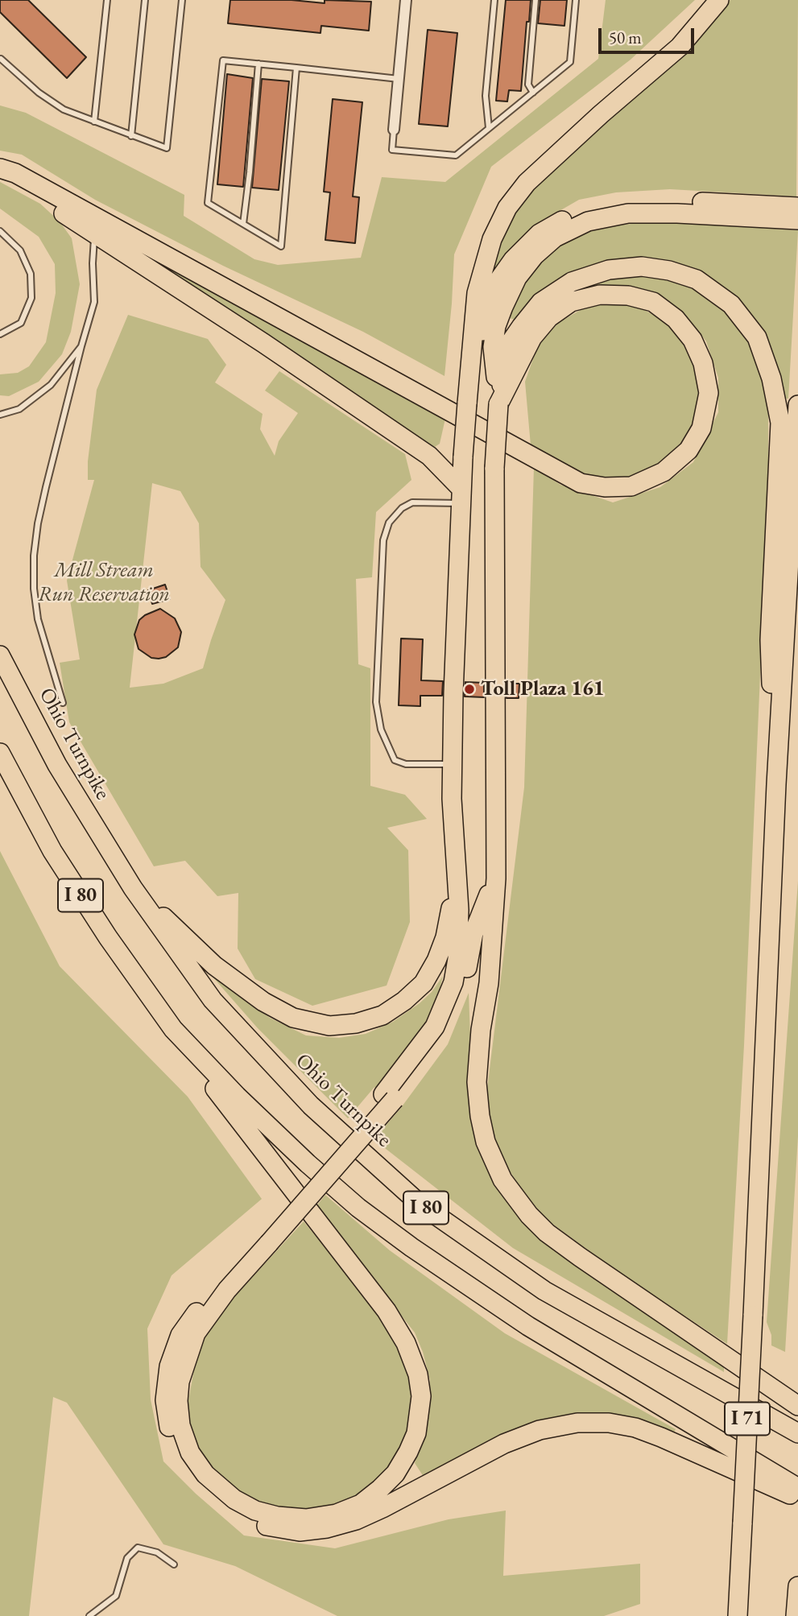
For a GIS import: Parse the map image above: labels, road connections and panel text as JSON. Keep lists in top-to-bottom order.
{
  "streets": {
    "highway": ["Ohio Turnpike", "I 80", "I 71"]
  },
  "parks": ["Mill Stream Run Reservation"],
  "places": ["Toll Plaza 161"],
  "scale_bar": "50 m"
}
